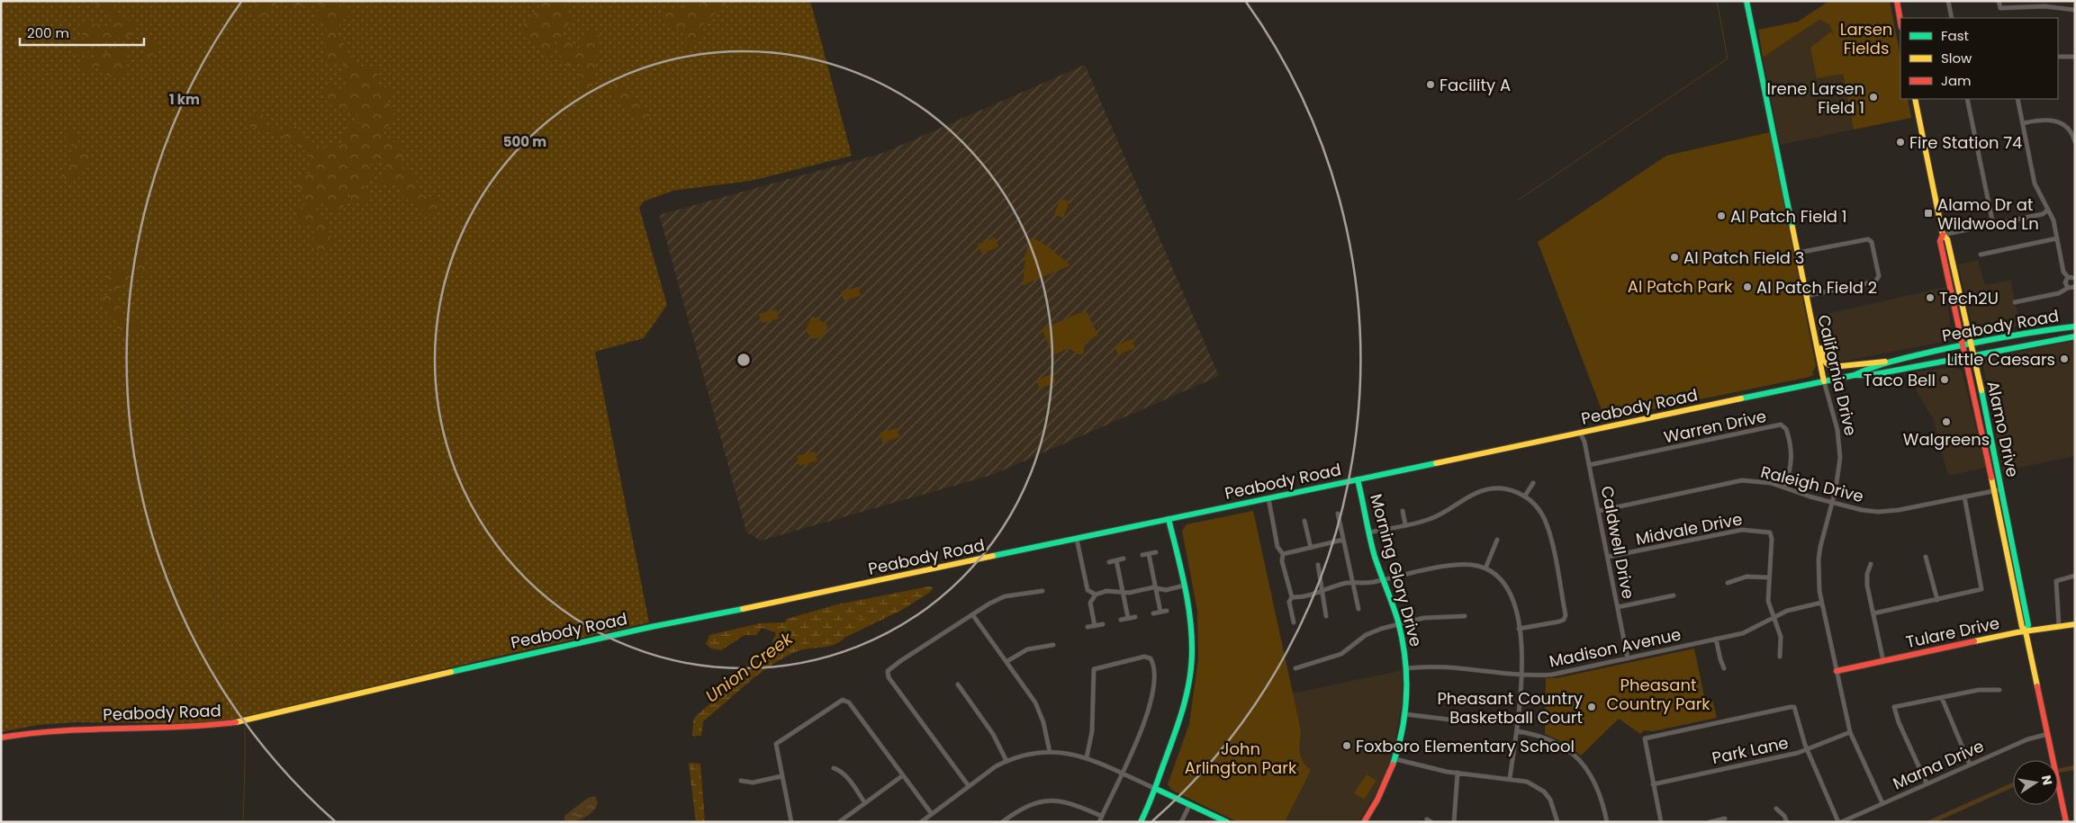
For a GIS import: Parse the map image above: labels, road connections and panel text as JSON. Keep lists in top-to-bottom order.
{
  "streets": {
    "main road": [
      "Peabody Road",
      "California Drive",
      "Alamo Drive",
      "Morning Glory Drive",
      "Tulare Drive"
    ],
    "street": [
      "Warren Drive",
      "Raleigh Drive",
      "Midvale Drive",
      "Caldwell Drive",
      "Madison Avenue",
      "Park Lane",
      "Marna Drive"
    ]
  },
  "crossings": [
    ["Peabody Road", "California Drive"],
    ["Peabody Road", "Alamo Drive"],
    ["Peabody Road", "Caldwell Drive"],
    ["Peabody Road", "Morning Glory Drive"],
    ["California Drive", "Raleigh Drive"],
    ["California Drive", "Tulare Drive"],
    ["California Drive", "Madison Avenue"],
    ["California Drive", "Park Lane"],
    ["California Drive", "Marna Drive"],
    ["Warren Drive", "Raleigh Drive"],
    ["Warren Drive", "Caldwell Drive"],
    ["Alamo Drive", "Raleigh Drive"],
    ["Alamo Drive", "Tulare Drive"],
    ["Alamo Drive", "Marna Drive"],
    ["Raleigh Drive", "Caldwell Drive"],
    ["Midvale Drive", "Caldwell Drive"],
    ["Midvale Drive", "Madison Avenue"],
    ["Caldwell Drive", "Madison Avenue"],
    ["Morning Glory Drive", "Madison Avenue"]
  ],
  "water": ["Union Creek"],
  "parks": [
    "Larsen Fields",
    "Al Patch Park",
    "Pheasant Country Park",
    "John Arlington Park"
  ],
  "places": {
    "other": [
      "Facility A",
      "Irene Larsen Field 1",
      "Fire Station 74",
      "Al Patch Field 1",
      "Al Patch Field 3",
      "Al Patch Field 2",
      "Tech2U",
      "Little Caesars",
      "Taco Bell",
      "Walgreens",
      "Pheasant Country Basketball Court",
      "Foxboro Elementary School"
    ],
    "transit": ["Alamo Dr at Wildwood Ln"]
  },
  "legend": ["Fast", "Slow", "Jam"],
  "scale_bar": "200 m",
  "north": "right",
  "rings": ["1 km", "500 m"]
}
